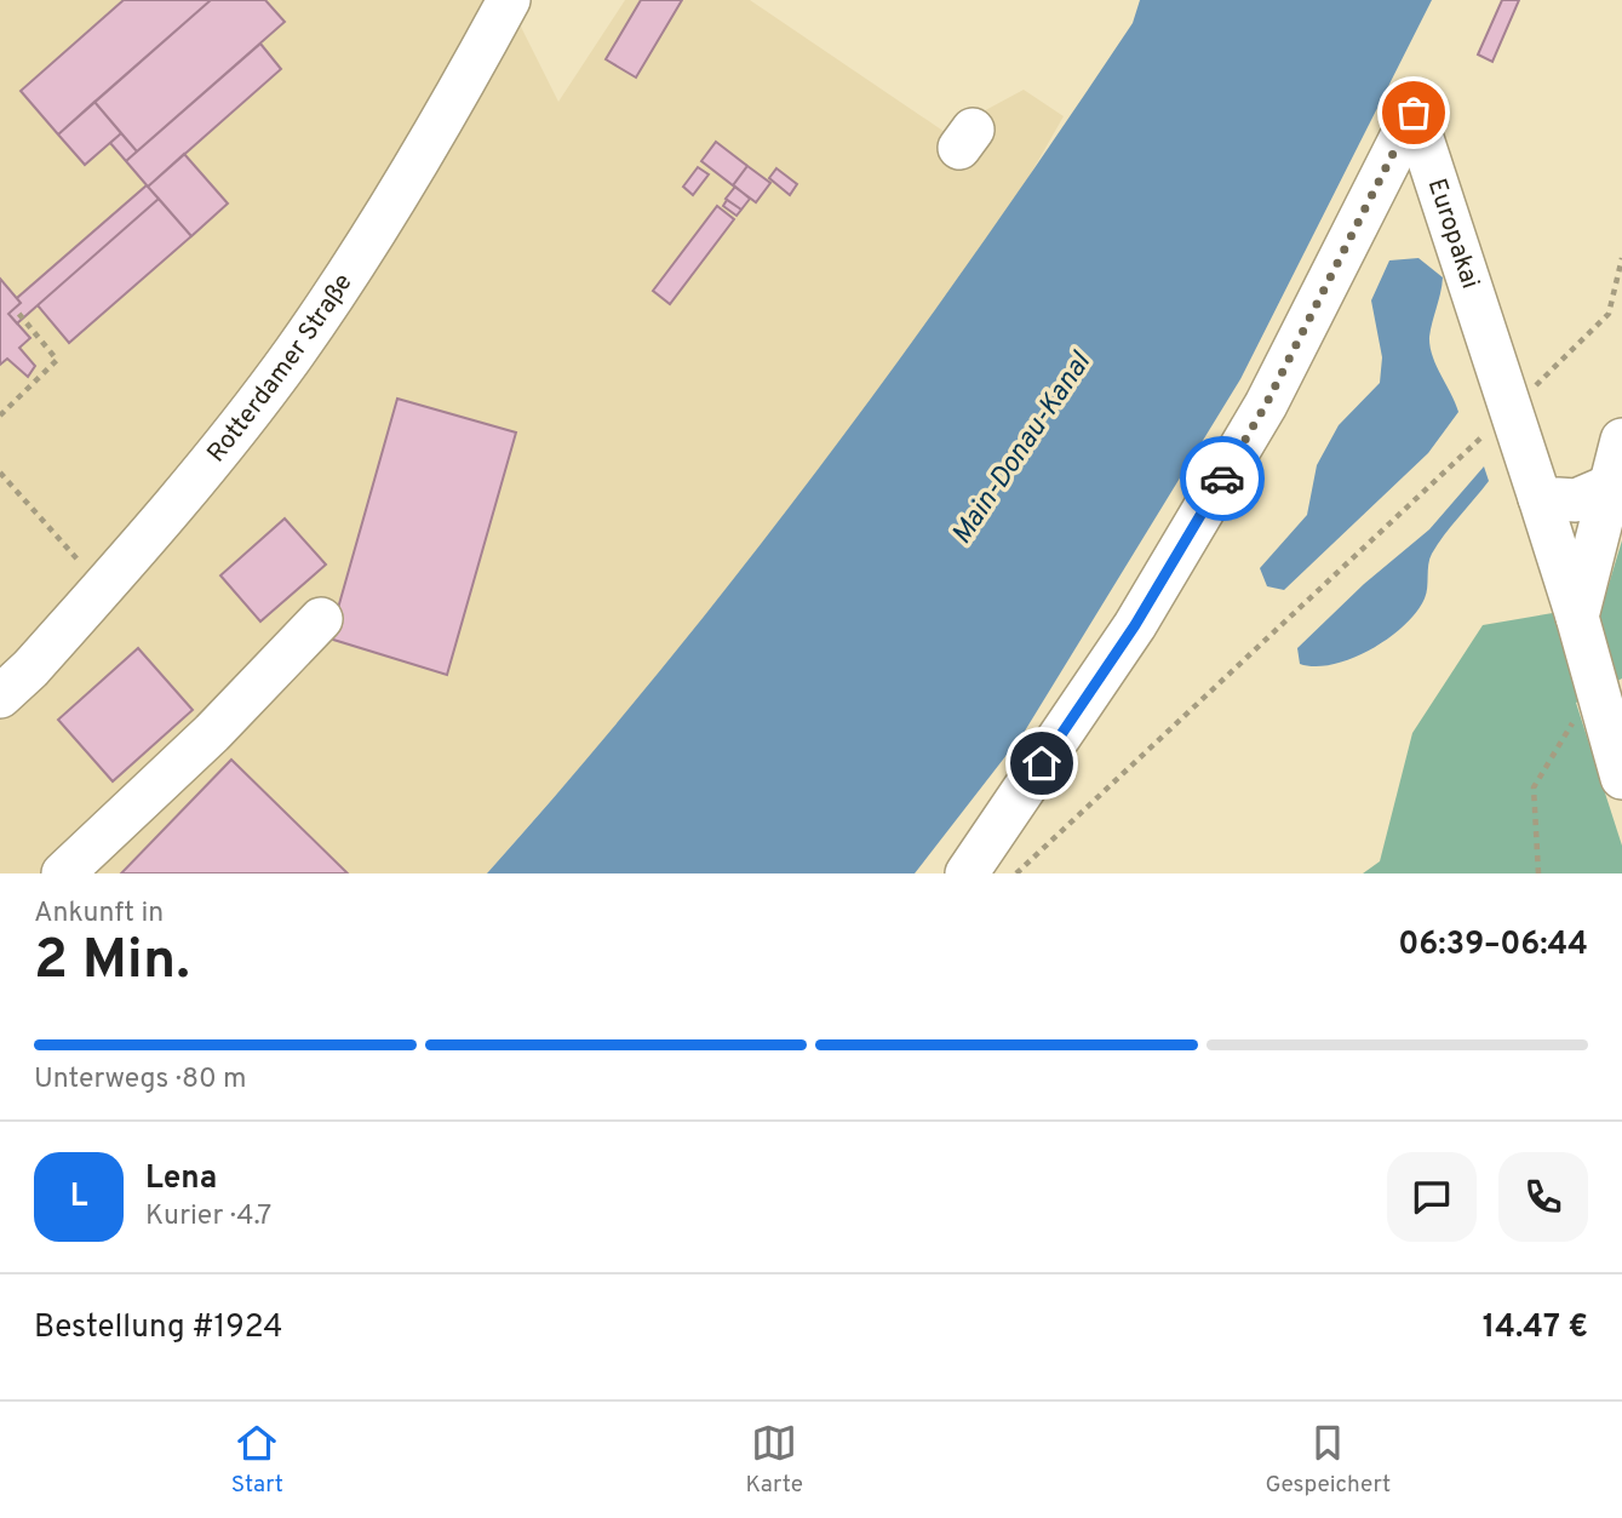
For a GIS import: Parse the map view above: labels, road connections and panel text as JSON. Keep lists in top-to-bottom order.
{
  "streets": {
    "street": ["Europakai", "Rotterdamer Straße"]
  },
  "water": ["Main-Donau-Kanal"],
  "page": {
    "heading": ["2 Min.", "Ankunft in", "06:39–06:44"],
    "panel": [
      "Lena",
      "Kurier · 4.7",
      "Bestellung #1924",
      "14.47 €"
    ],
    "bar": "Unterwegs · 80 m",
    "round": "L",
    "tabs": ["Start", "Karte", "Gespeichert"]
  }
}
